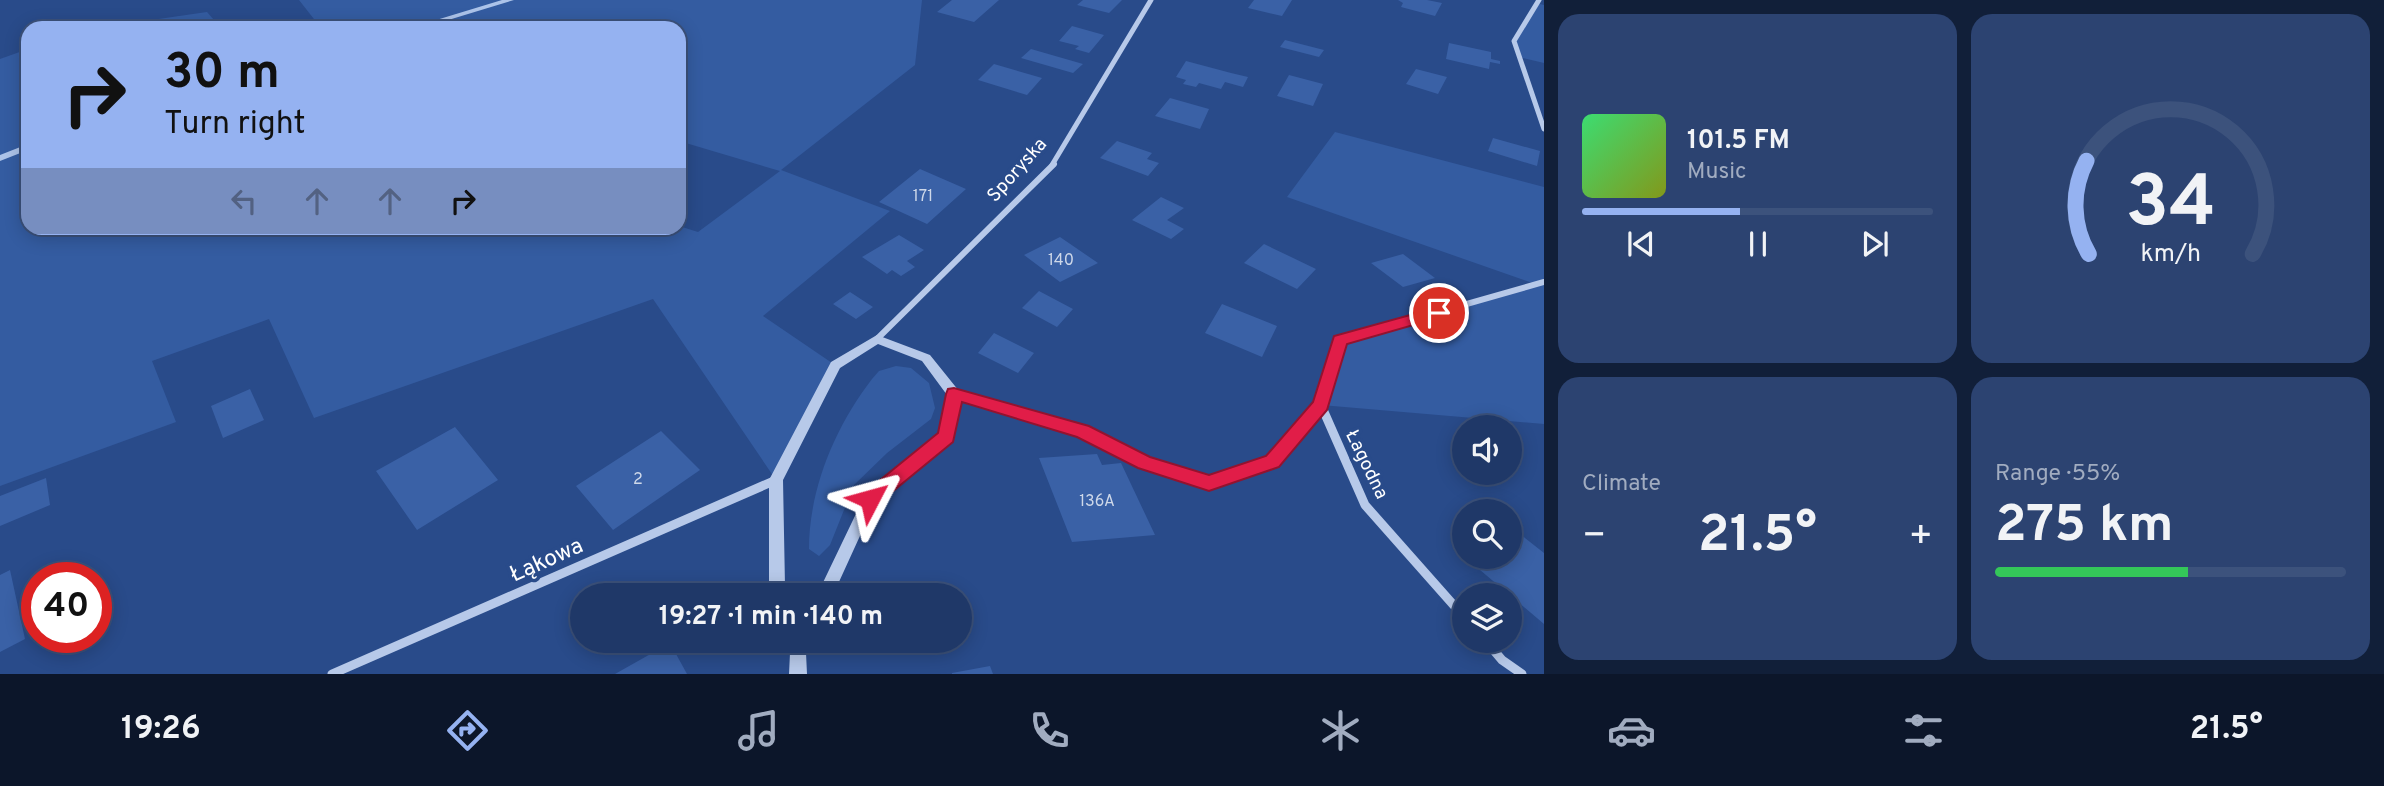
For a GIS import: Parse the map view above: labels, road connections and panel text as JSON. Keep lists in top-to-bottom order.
{
  "streets": {
    "street": ["Sporyska", "Łagodna", "Łąkowa"]
  },
  "crossings": [
    ["Sporyska", "Łąkowa"]
  ],
  "house_numbers": [
    "171",
    "140",
    "2",
    "136A"
  ],
  "page": {
    "turn": ["30 m", "Turn right"],
    "song": ["101.5 FM", "Music"],
    "tile": [
      "Climate",
      ["Range · 55%", "275 km"]
    ],
    "heat": ["−", "21.5°", "+"],
    "limit": "40",
    "trip": "19:27 · 1 min · 140 m",
    "tabs": ["19:26", "21.5°"],
    "gauge": ["34", "km/h"]
  }
}
